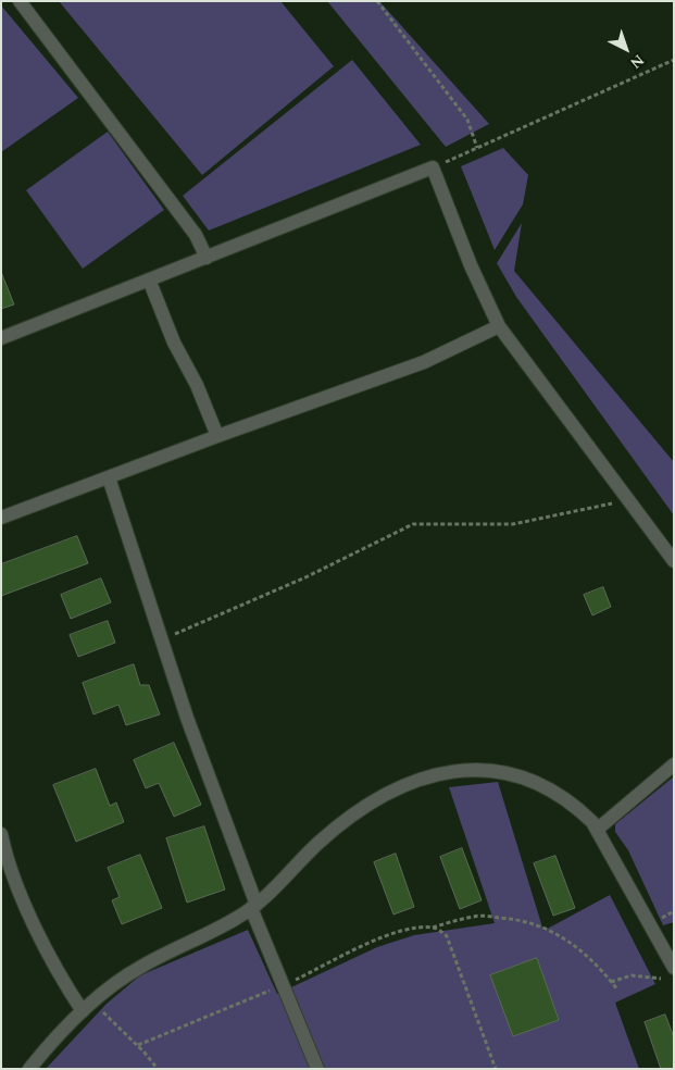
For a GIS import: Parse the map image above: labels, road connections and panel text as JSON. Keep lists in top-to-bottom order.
{
  "north": "bottom right"
}
